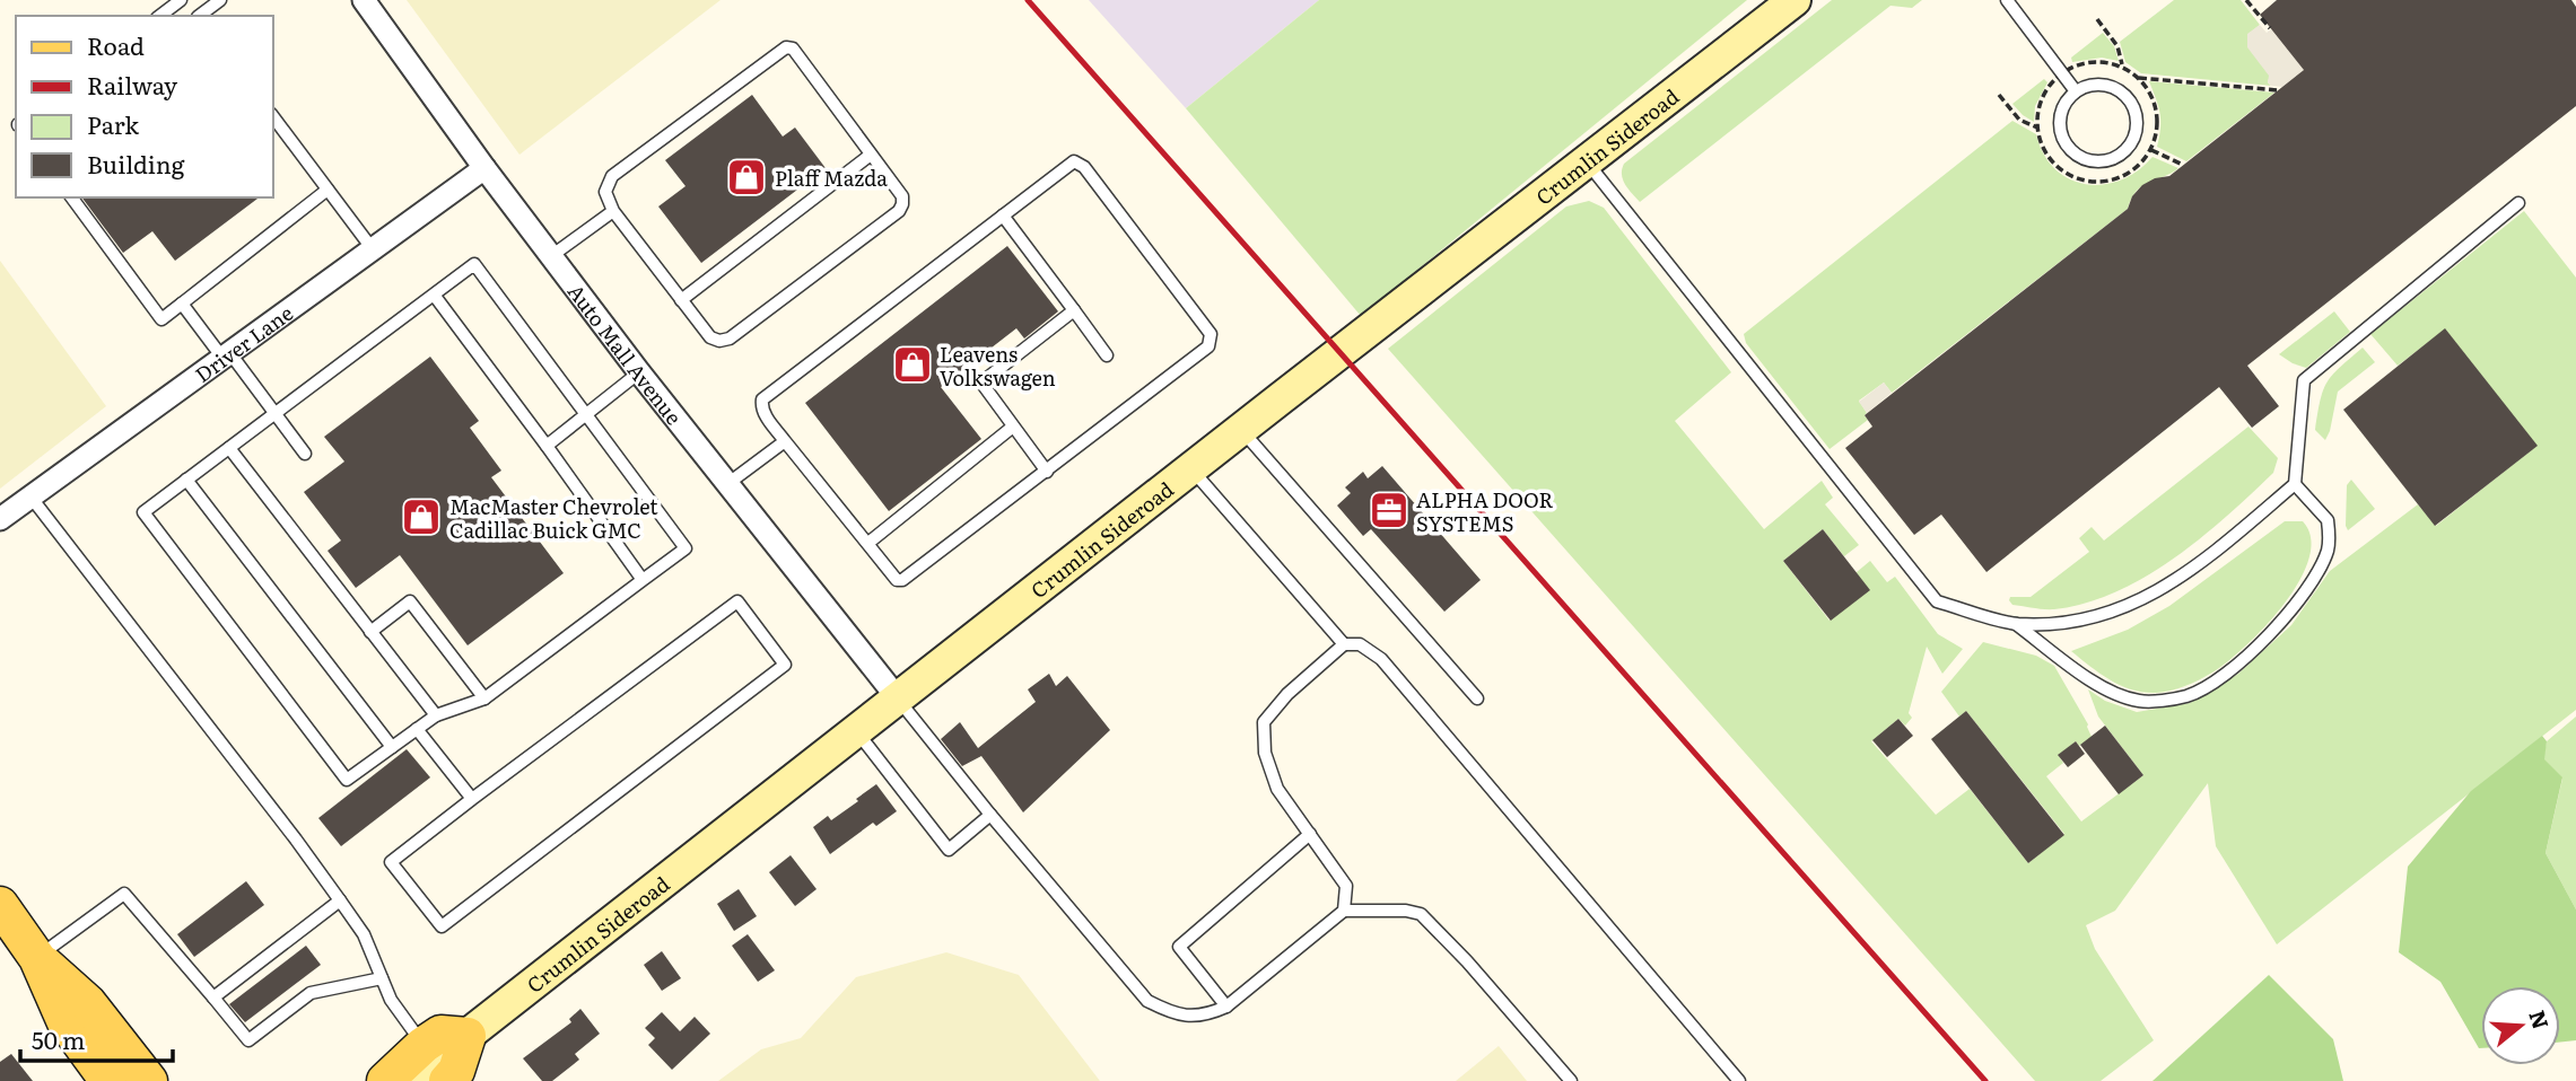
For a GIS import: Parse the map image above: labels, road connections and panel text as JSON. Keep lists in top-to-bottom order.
{
  "streets": {
    "street": ["Crumlin Sideroad", "Driver Lane", "Auto Mall Avenue"]
  },
  "crossings": [
    ["Crumlin Sideroad", "Auto Mall Avenue"],
    ["Driver Lane", "Auto Mall Avenue"]
  ],
  "places": {
    "shop": ["Plaff Mazda", "Leavens Volkswagen", "MacMaster Chevrolet Cadillac Buick GMC"],
    "office": ["ALPHA DOOR SYSTEMS"]
  },
  "legend": [
    "Road",
    "Railway",
    "Park",
    "Building"
  ],
  "scale_bar": "50 m",
  "north": "right"
}
